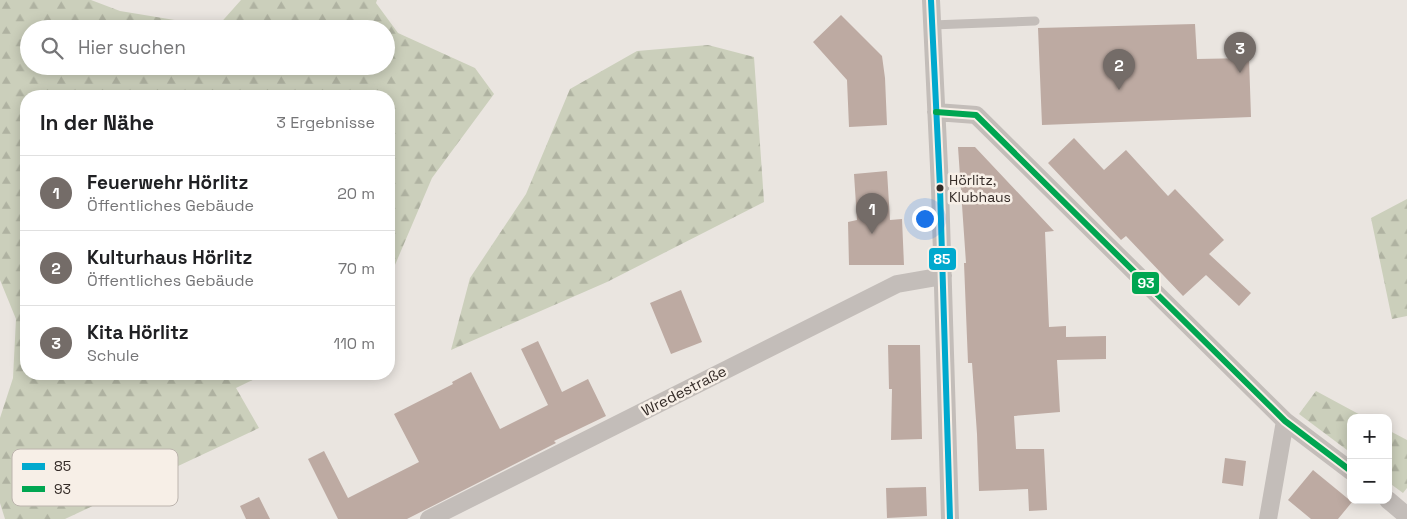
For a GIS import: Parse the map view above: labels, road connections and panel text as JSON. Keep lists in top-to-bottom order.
{
  "streets": {
    "street": ["Wredestraße"]
  },
  "places": ["Hörlitz, Klubhaus"],
  "lines": ["transit line 85", "transit line 93"],
  "legend": ["85", "93"],
  "page": {
    "search": "Hier suchen",
    "pins": ["3", "2", "1"],
    "heading": ["In der Nähe", "3 Ergebnisse"],
    "list": [
      {
        "mark": "1",
        "name": "Feuerwehr Hörlitz",
        "note": "Öffentliches Gebäude",
        "value": "20 m"
      },
      {
        "mark": "2",
        "name": "Kulturhaus Hörlitz",
        "note": "Öffentliches Gebäude",
        "value": "70 m"
      },
      {
        "mark": "3",
        "name": "Kita Hörlitz",
        "note": "Schule",
        "value": "110 m"
      }
    ],
    "map_buttons": ["+", "−"]
  }
}
